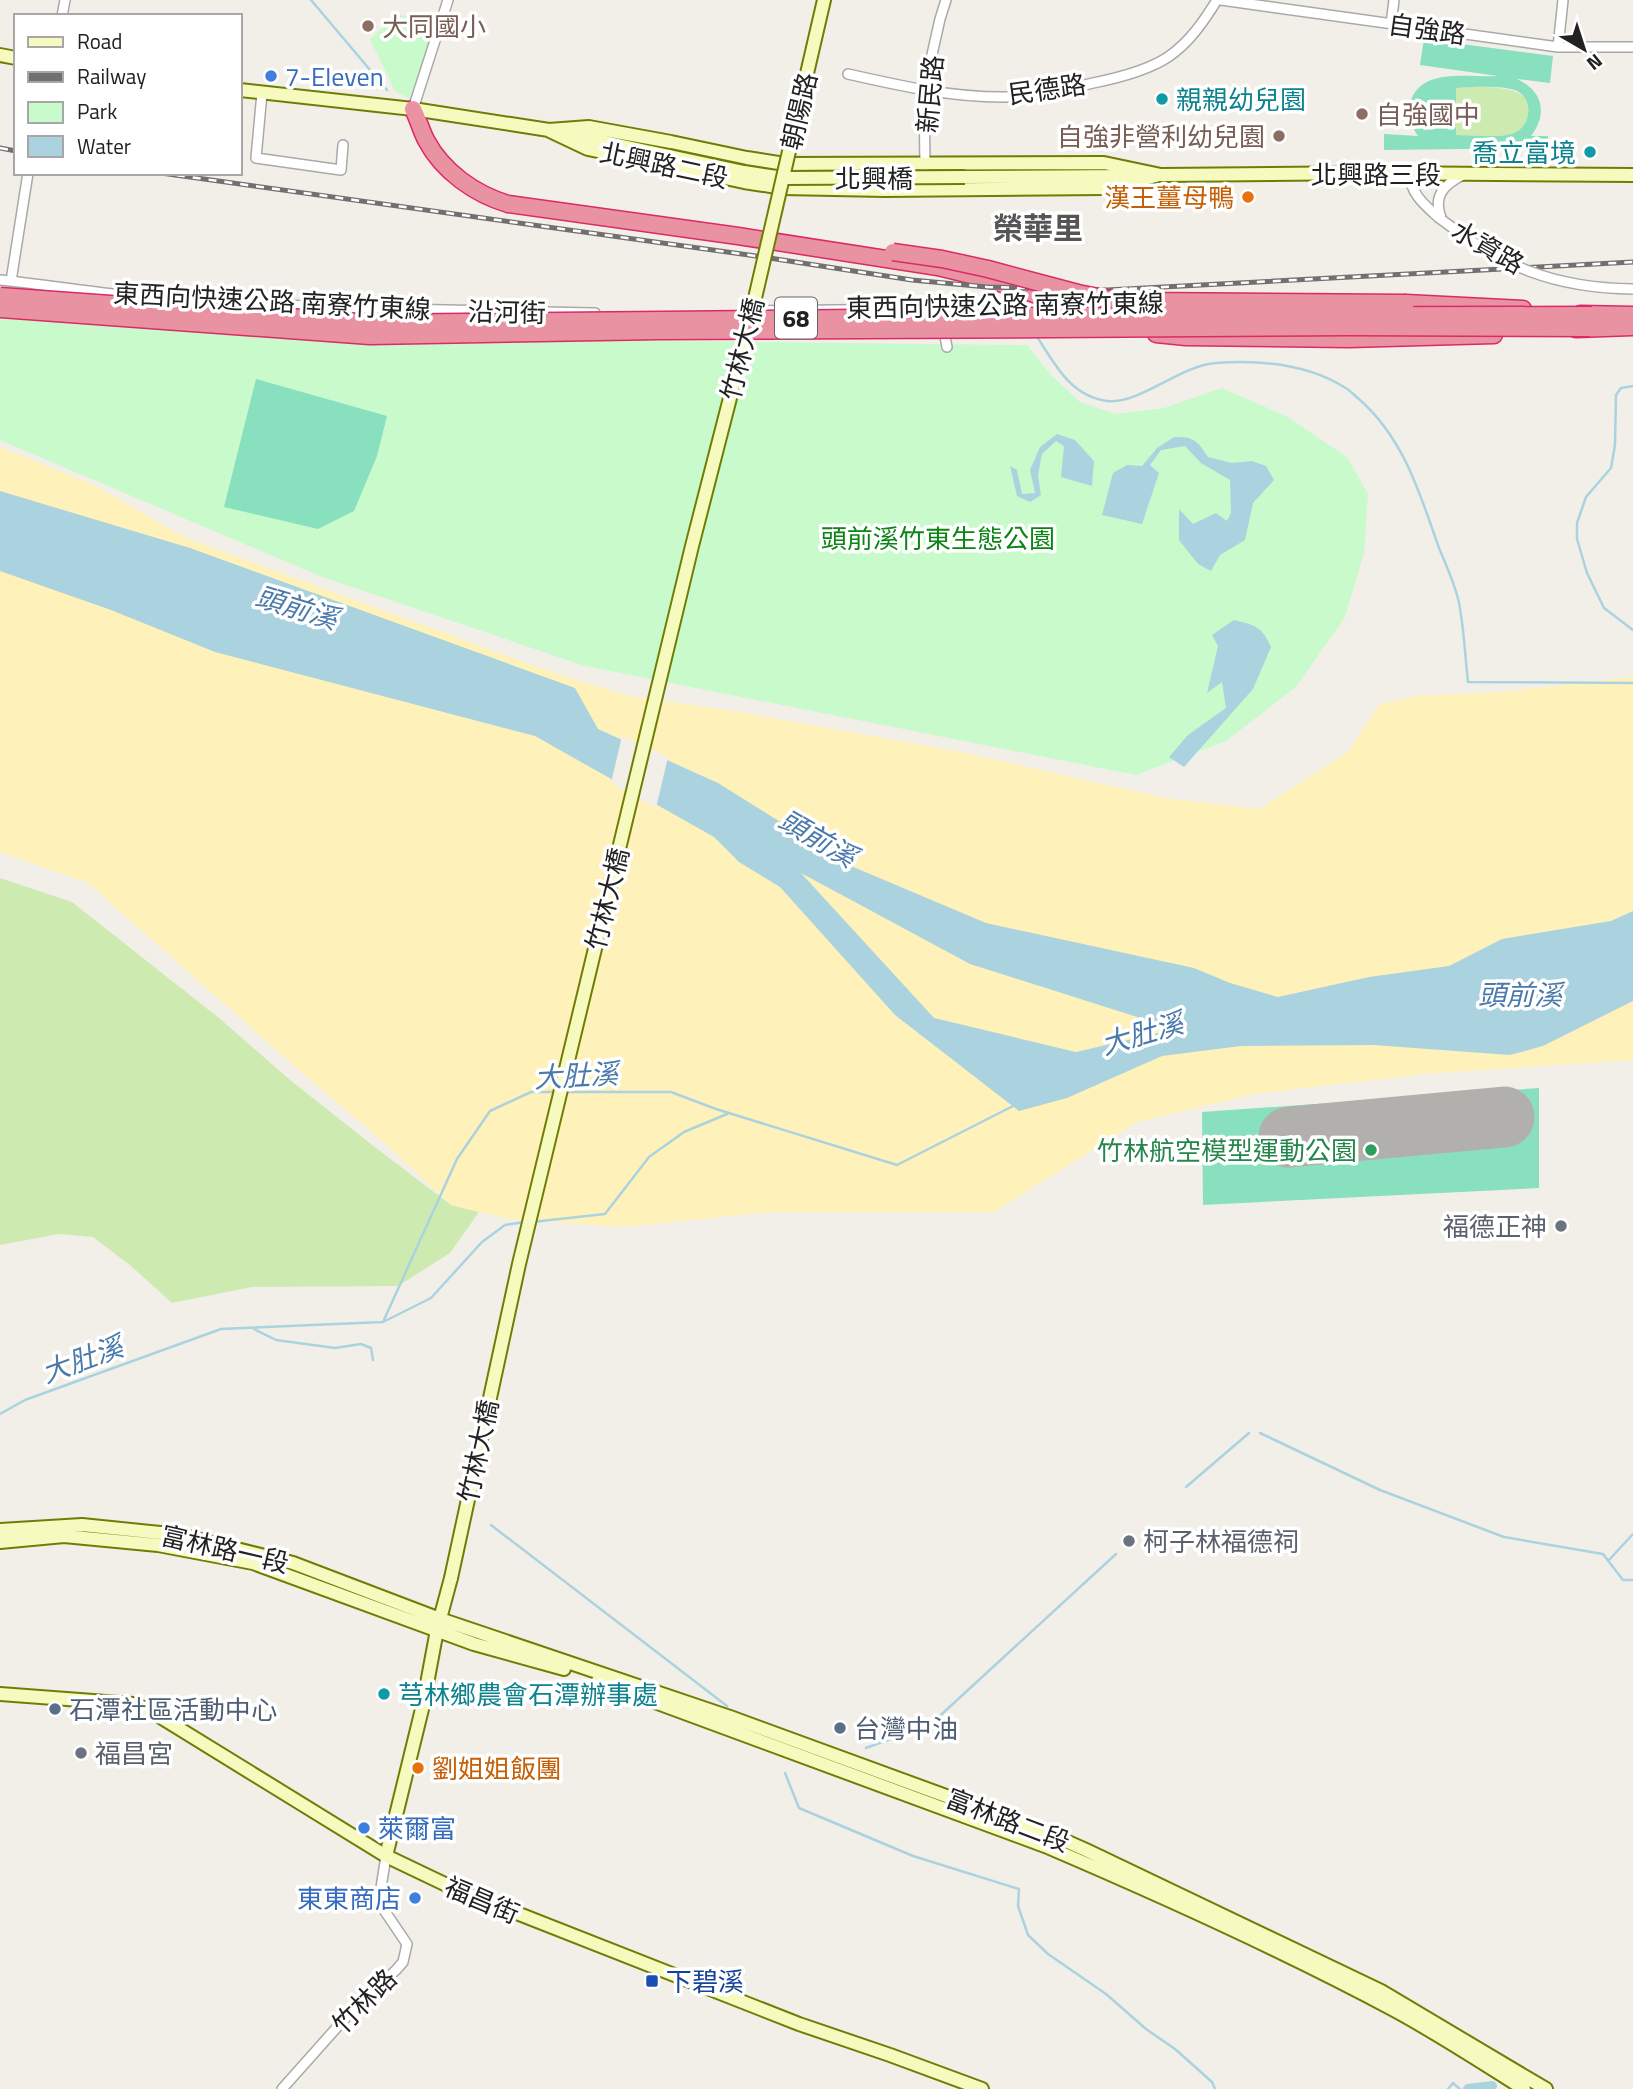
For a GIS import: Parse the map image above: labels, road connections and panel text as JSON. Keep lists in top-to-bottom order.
{
  "streets": {
    "highway": ["東西向快速公路 南寮竹東線", "68"],
    "main road": [
      "朝陽路",
      "北興路二段",
      "北興路三段",
      "北興橋",
      "竹林大橋",
      "富林路一段",
      "富林路二段",
      "福昌街",
      "竹林路"
    ],
    "street": [
      "自強路",
      "民德路",
      "新民路",
      "水資路",
      "沿河街"
    ]
  },
  "crossings": [
    ["自強路", "民德路"],
    ["民德路", "新民路"],
    ["新民路", "北興路三段"],
    ["朝陽路", "北興路二段"],
    ["朝陽路", "北興路三段"],
    ["朝陽路", "北興橋"],
    ["朝陽路", "竹林大橋"],
    ["北興路二段", "北興路三段"],
    ["北興路二段", "北興橋"],
    ["北興路三段", "北興橋"],
    ["北興路三段", "水資路"],
    ["竹林大橋", "竹林路"],
    ["富林路一段", "富林路二段"],
    ["富林路一段", "竹林路"],
    ["富林路二段", "竹林路"],
    ["福昌街", "竹林路"]
  ],
  "districts": ["榮華里"],
  "water": ["頭前溪", "大肚溪"],
  "parks": ["頭前溪竹東生態公園"],
  "places": {
    "other": [
      "大同國小",
      "7-Eleven",
      "親親幼兒園",
      "自強國中",
      "自強非營利幼兒園",
      "喬立富境",
      "漢王薑母鴨",
      "竹林航空模型運動公園",
      "福德正神",
      "柯子林福德祠",
      "芎林鄉農會石潭辦事處",
      "石潭社區活動中心",
      "台灣中油",
      "福昌宮",
      "劉姐姐飯團",
      "萊爾富",
      "東東商店"
    ],
    "transit": ["下碧溪"]
  },
  "legend": [
    "Road",
    "Railway",
    "Park",
    "Water"
  ],
  "north": "bottom right"
}
